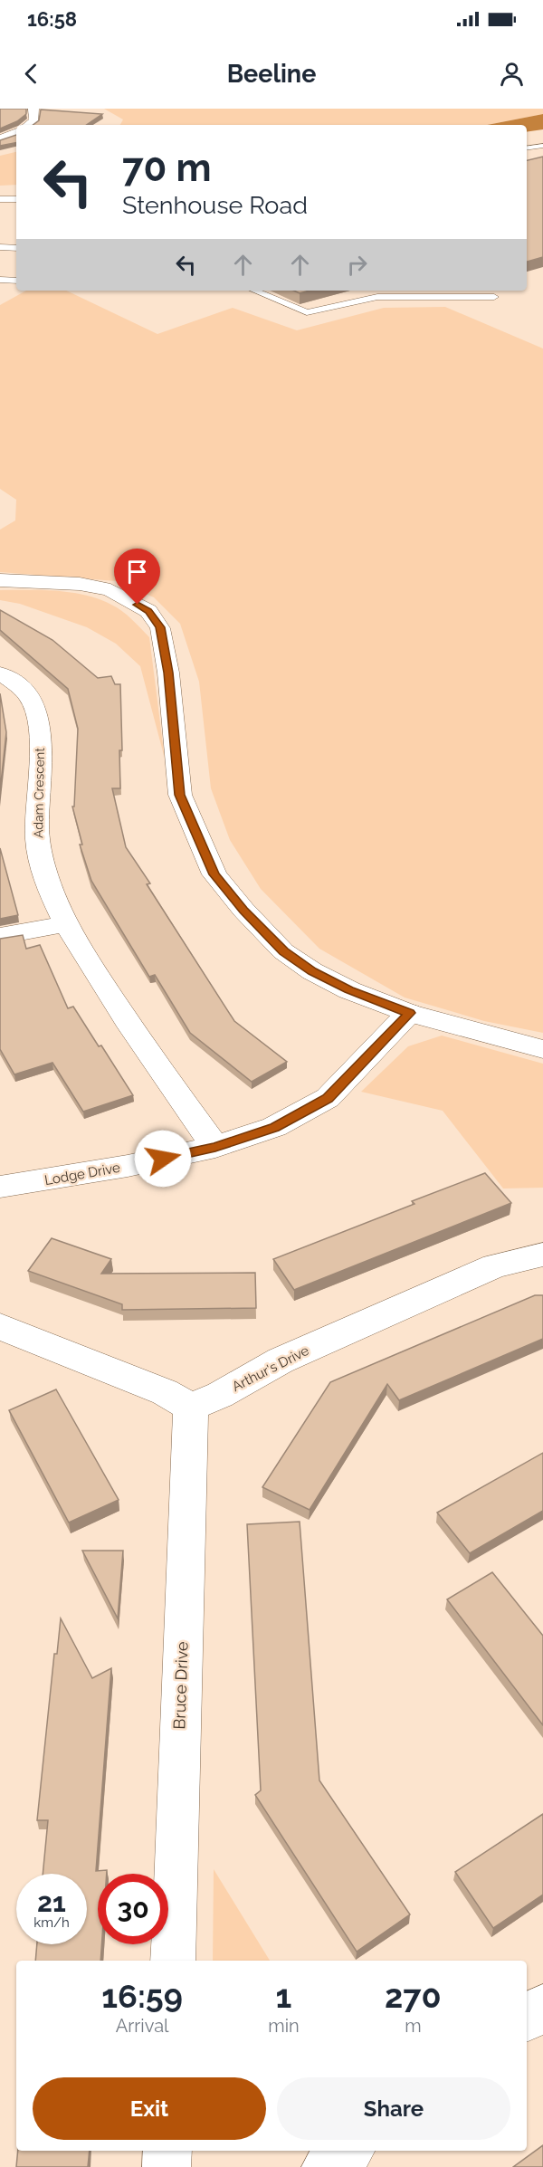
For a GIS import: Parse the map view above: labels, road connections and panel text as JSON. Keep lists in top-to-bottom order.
{
  "streets": {
    "street": [
      "Adam Crescent",
      "Lodge Drive",
      "Arthur's Drive",
      "Bruce Drive"
    ]
  },
  "crossings": [
    ["Adam Crescent", "Lodge Drive"],
    ["Arthur's Drive", "Bruce Drive"]
  ],
  "page": {
    "status": "16:58",
    "header": "Beeline",
    "turn": ["70 m", "Stenhouse Road"],
    "speed": "21 km/h",
    "limit": "30",
    "eta": [
      "16:59",
      "Arrival",
      "1",
      "min",
      "270",
      "m"
    ],
    "buttons": ["Exit", "Share"]
  }
}
